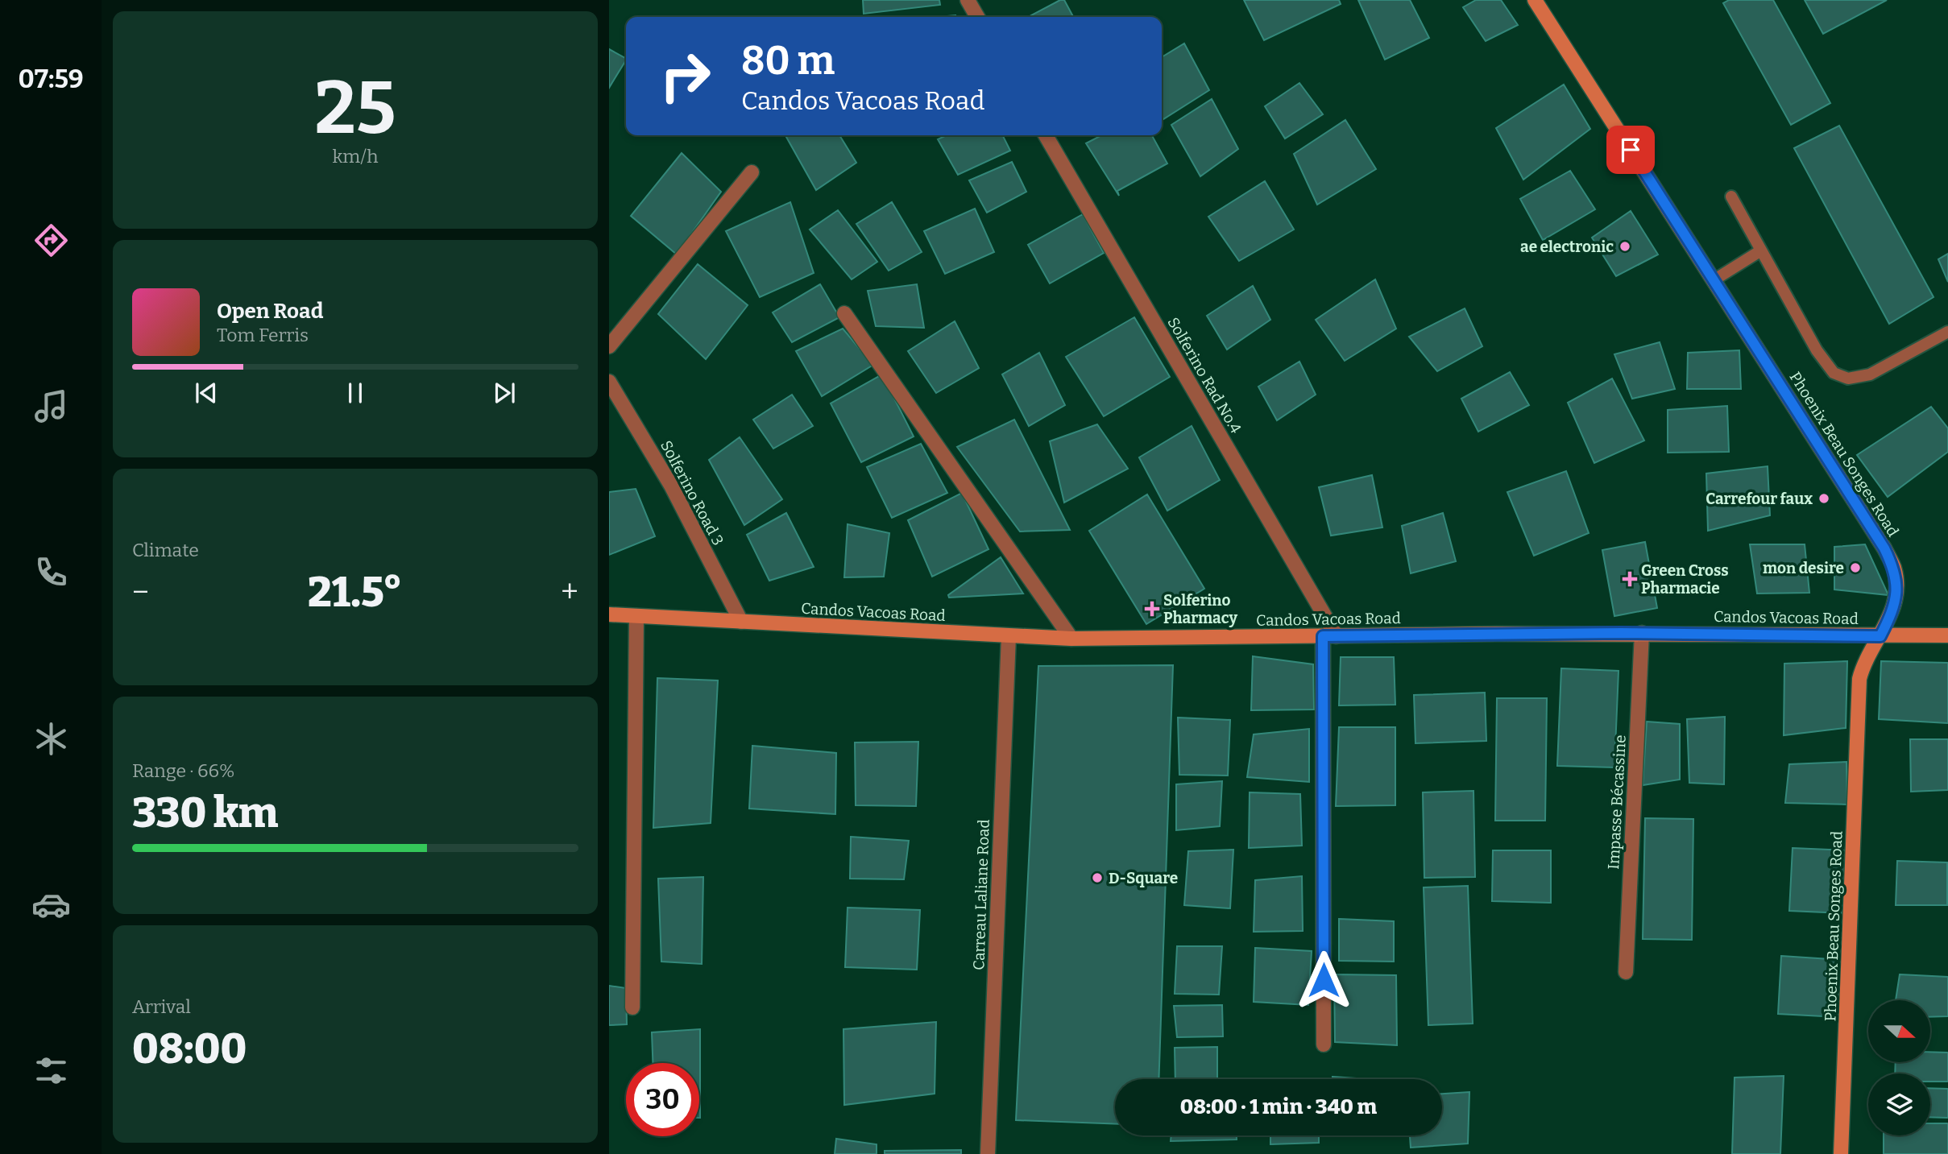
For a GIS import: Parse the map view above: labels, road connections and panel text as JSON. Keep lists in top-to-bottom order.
{
  "streets": {
    "main road": ["Phoenix Beau Songes Road", "Candos Vacoas Road"],
    "street": [
      "Solferino Rad No.4",
      "Solferino Road 3",
      "Impasse Bécassine",
      "Carreau Laliane Road"
    ]
  },
  "crossings": [
    ["Solferino Rad No.4", "Candos Vacoas Road"],
    ["Phoenix Beau Songes Road", "Candos Vacoas Road"],
    ["Solferino Road 3", "Candos Vacoas Road"],
    ["Candos Vacoas Road", "Impasse Bécassine"],
    ["Candos Vacoas Road", "Carreau Laliane Road"]
  ],
  "places": {
    "other": [
      "ae electronic",
      "Carrefour faux",
      "mon desire",
      "D-Square"
    ],
    "health": ["Green Cross Pharmacie", "Solferino Pharmacy"]
  },
  "north": "right",
  "page": {
    "tabs": "07:59",
    "tile": [
      ["25", "km/h"],
      "Climate",
      ["Range · 66%", "330 km"],
      ["Arrival", "08:00"]
    ],
    "turn": ["80 m", "Candos Vacoas Road"],
    "song": ["Open Road", "Tom Ferris"],
    "heat": ["−", "21.5°", "+"],
    "limit": "30",
    "trip": "08:00 · 1 min · 340 m"
  }
}
